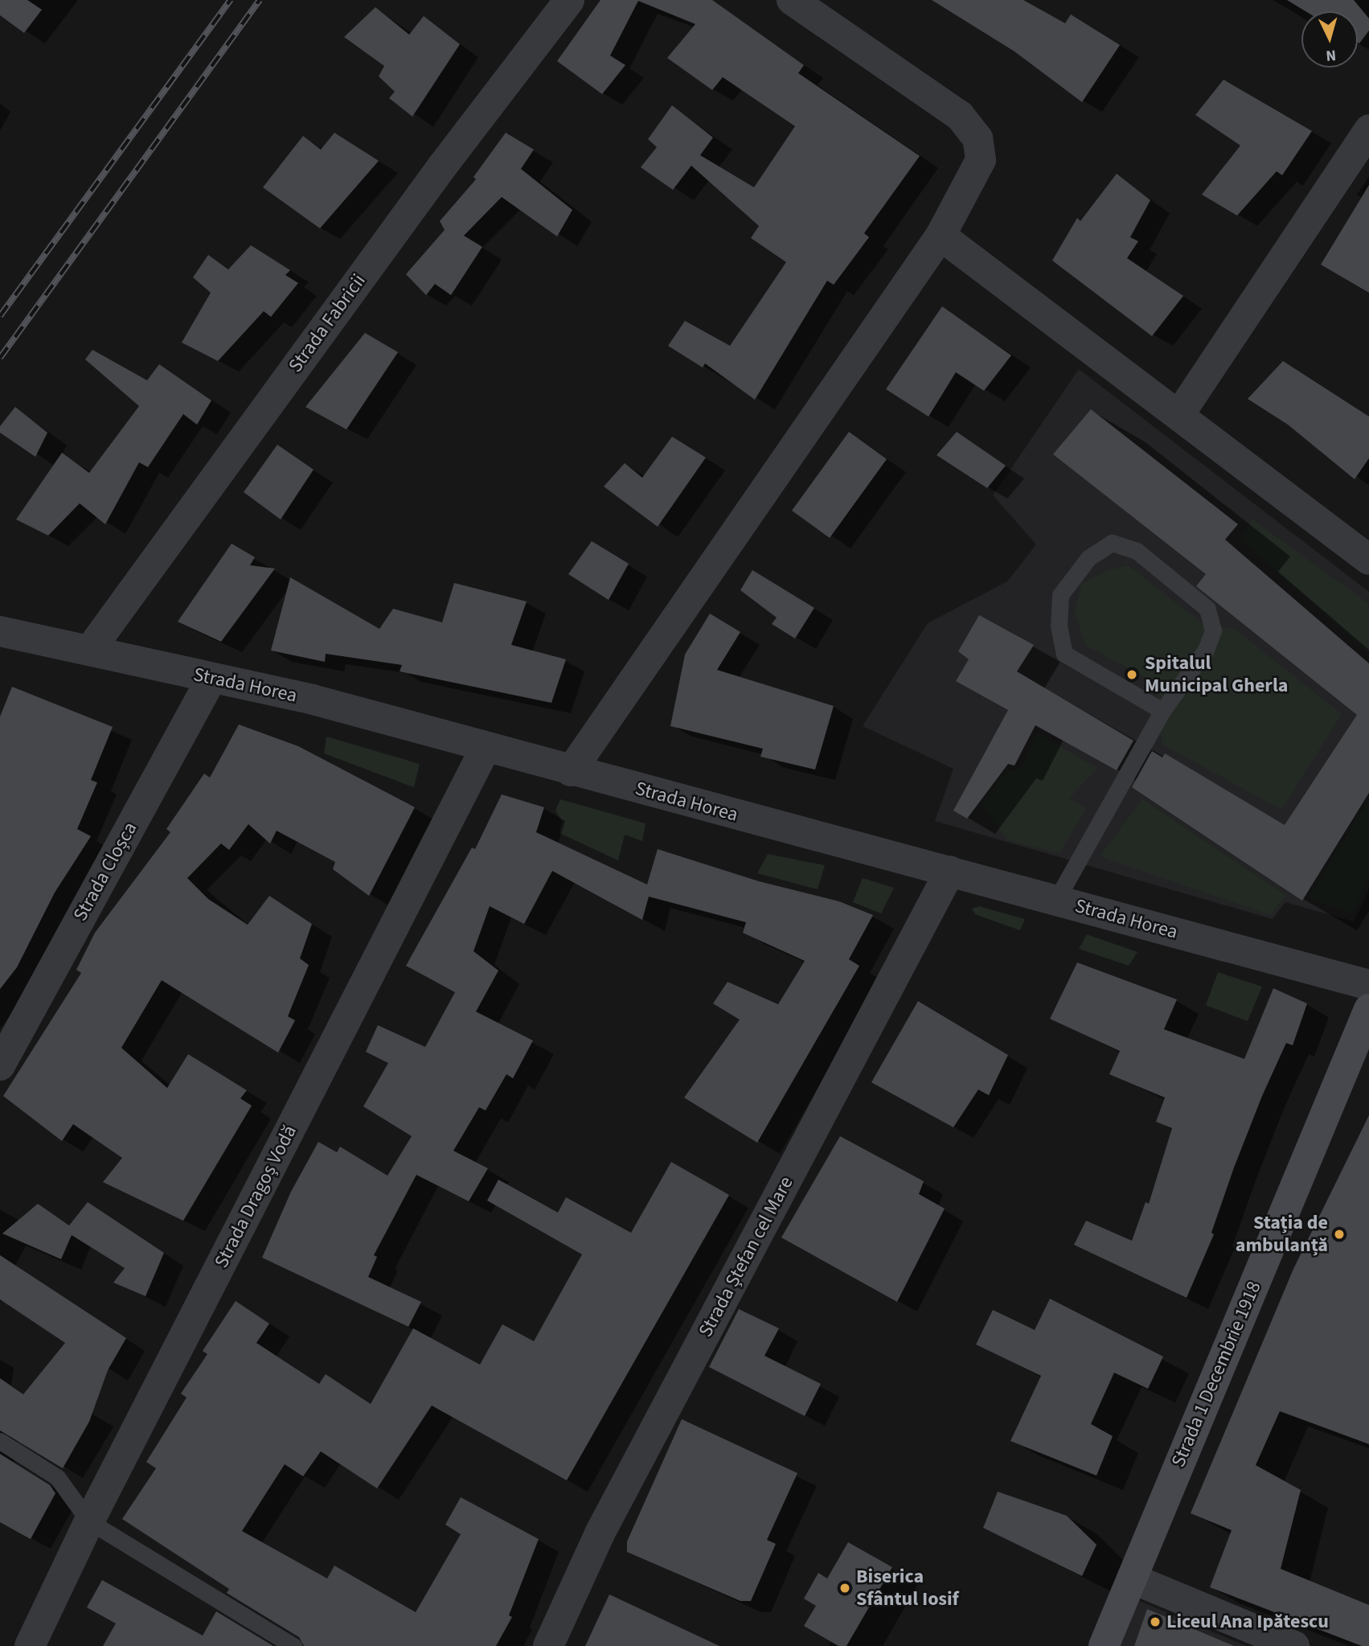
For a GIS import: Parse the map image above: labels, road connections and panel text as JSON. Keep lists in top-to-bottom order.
{
  "streets": {
    "main road": ["Strada 1 Decembrie 1918"],
    "street": [
      "Strada Fabricii",
      "Strada Horea",
      "Strada Cloșca",
      "Strada Dragoș Vodă",
      "Strada Ștefan cel Mare"
    ]
  },
  "crossings": [
    ["Strada Fabricii", "Strada Horea"],
    ["Strada Horea", "Strada Cloșca"],
    ["Strada Horea", "Strada Dragoș Vodă"],
    ["Strada Horea", "Strada Ștefan cel Mare"]
  ],
  "places": [
    "Spitalul Municipal Gherla",
    "Stația de ambulanță",
    "Biserica Sfântul Iosif",
    "Liceul Ana Ipătescu"
  ],
  "north": "bottom"
}
